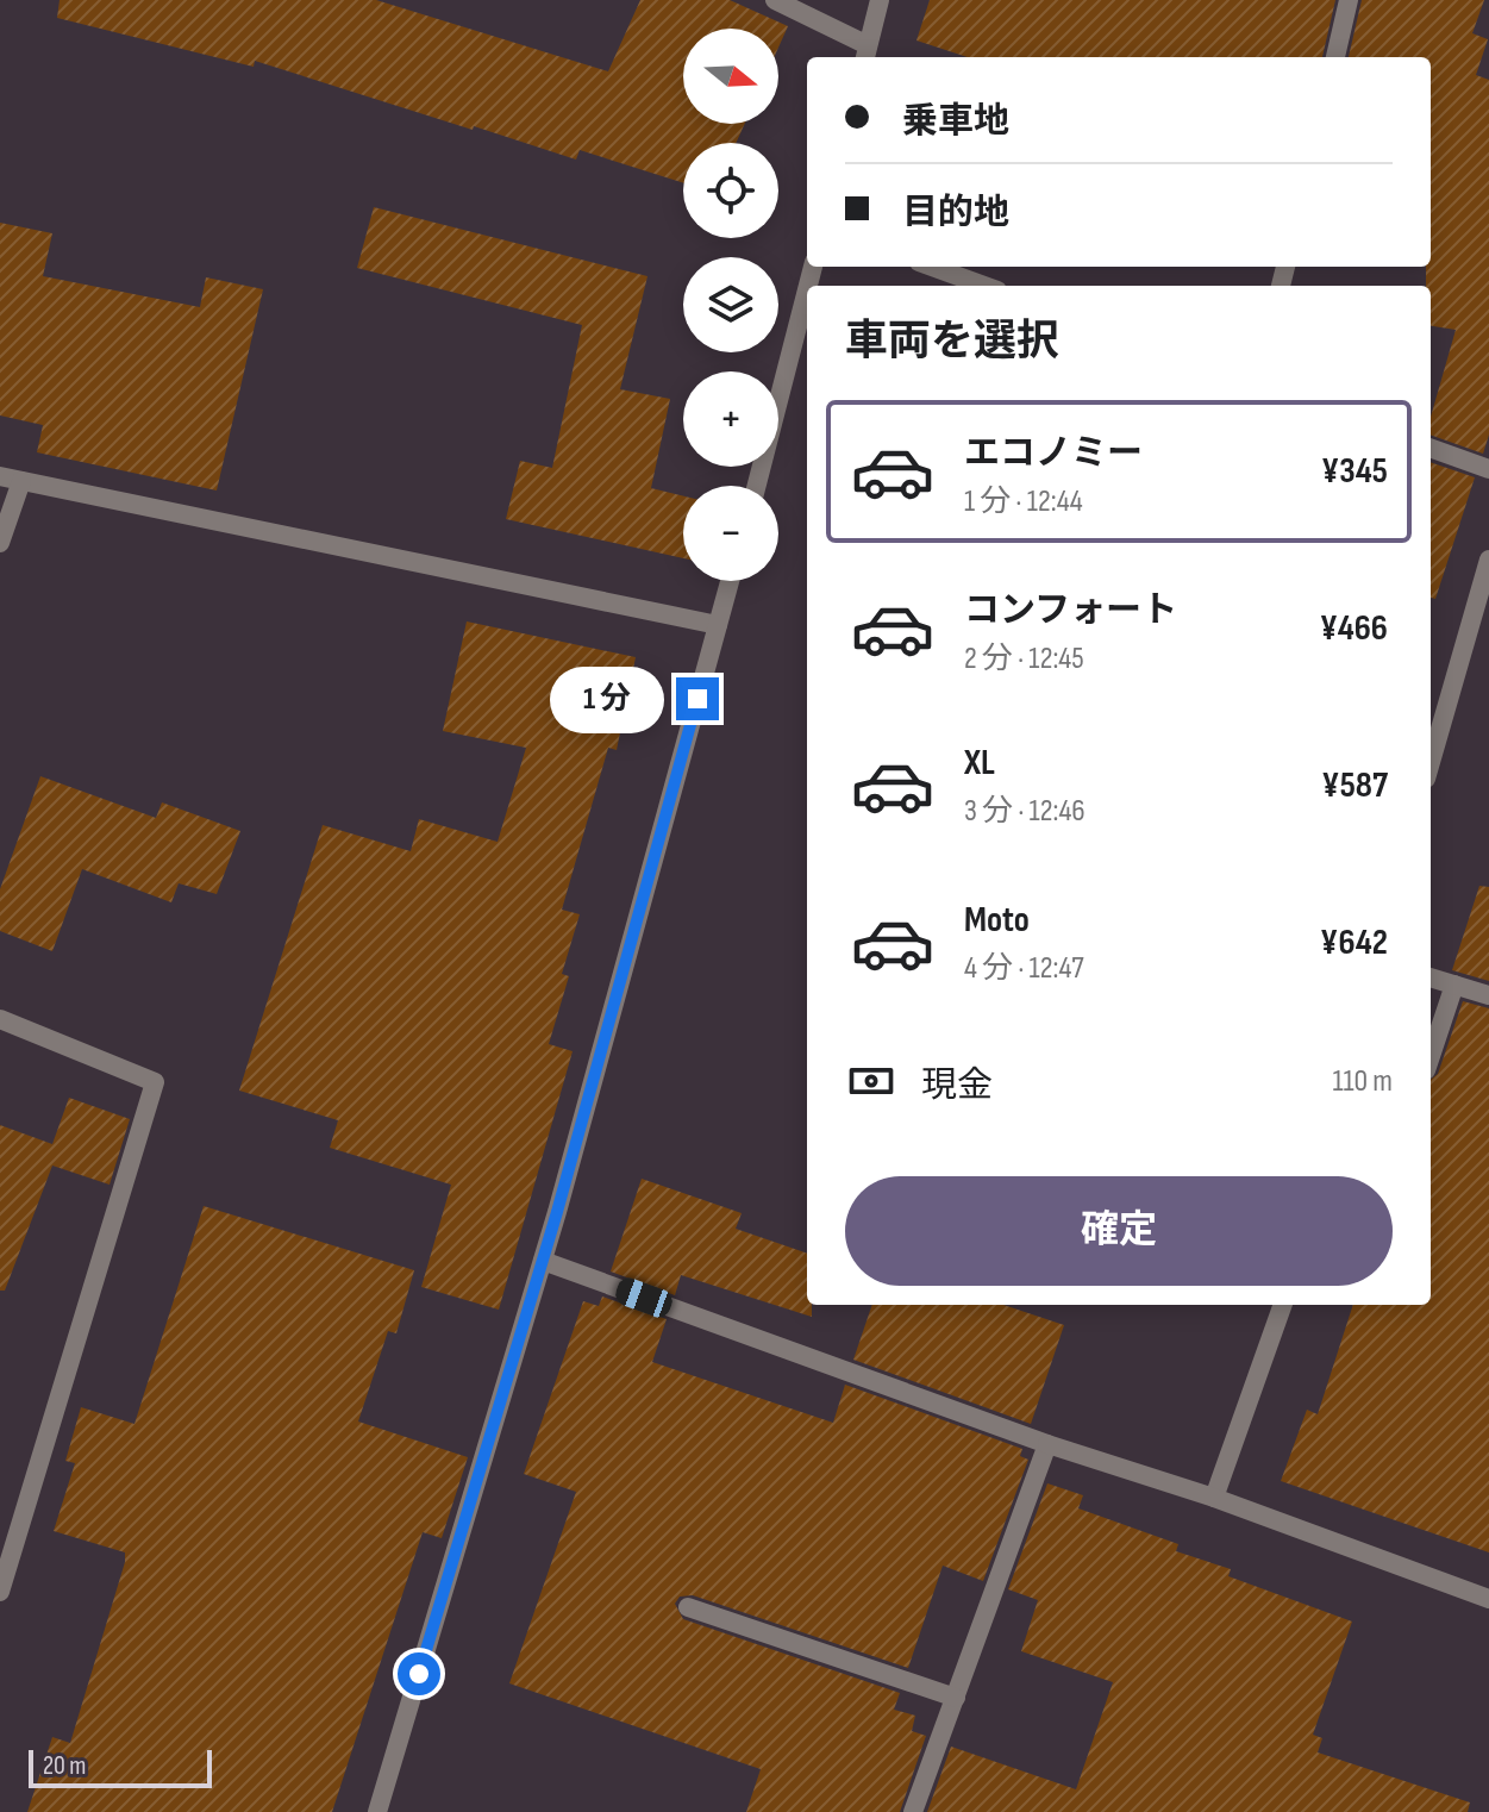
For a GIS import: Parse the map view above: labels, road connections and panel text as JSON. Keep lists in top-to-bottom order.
{
  "scale_bar": "20 m",
  "north": "right",
  "page": {
    "map_buttons": ["+", "−"],
    "banner": ["乗車地", "目的地"],
    "heading": "車両を選択",
    "list": [
      {
        "name": "エコノミー",
        "note": "1 分 · 12:44",
        "value": "¥345"
      },
      {
        "name": "コンフォート",
        "note": "2 分 · 12:45",
        "value": "¥466"
      },
      {
        "name": "XL",
        "note": "3 分 · 12:46",
        "value": "¥587"
      },
      {
        "name": "Moto",
        "note": "4 分 · 12:47",
        "value": "¥642"
      }
    ],
    "bubble": "1 分",
    "pay": ["現金", "110 m"],
    "buttons": "確定",
    "scale": "20 m"
  }
}
